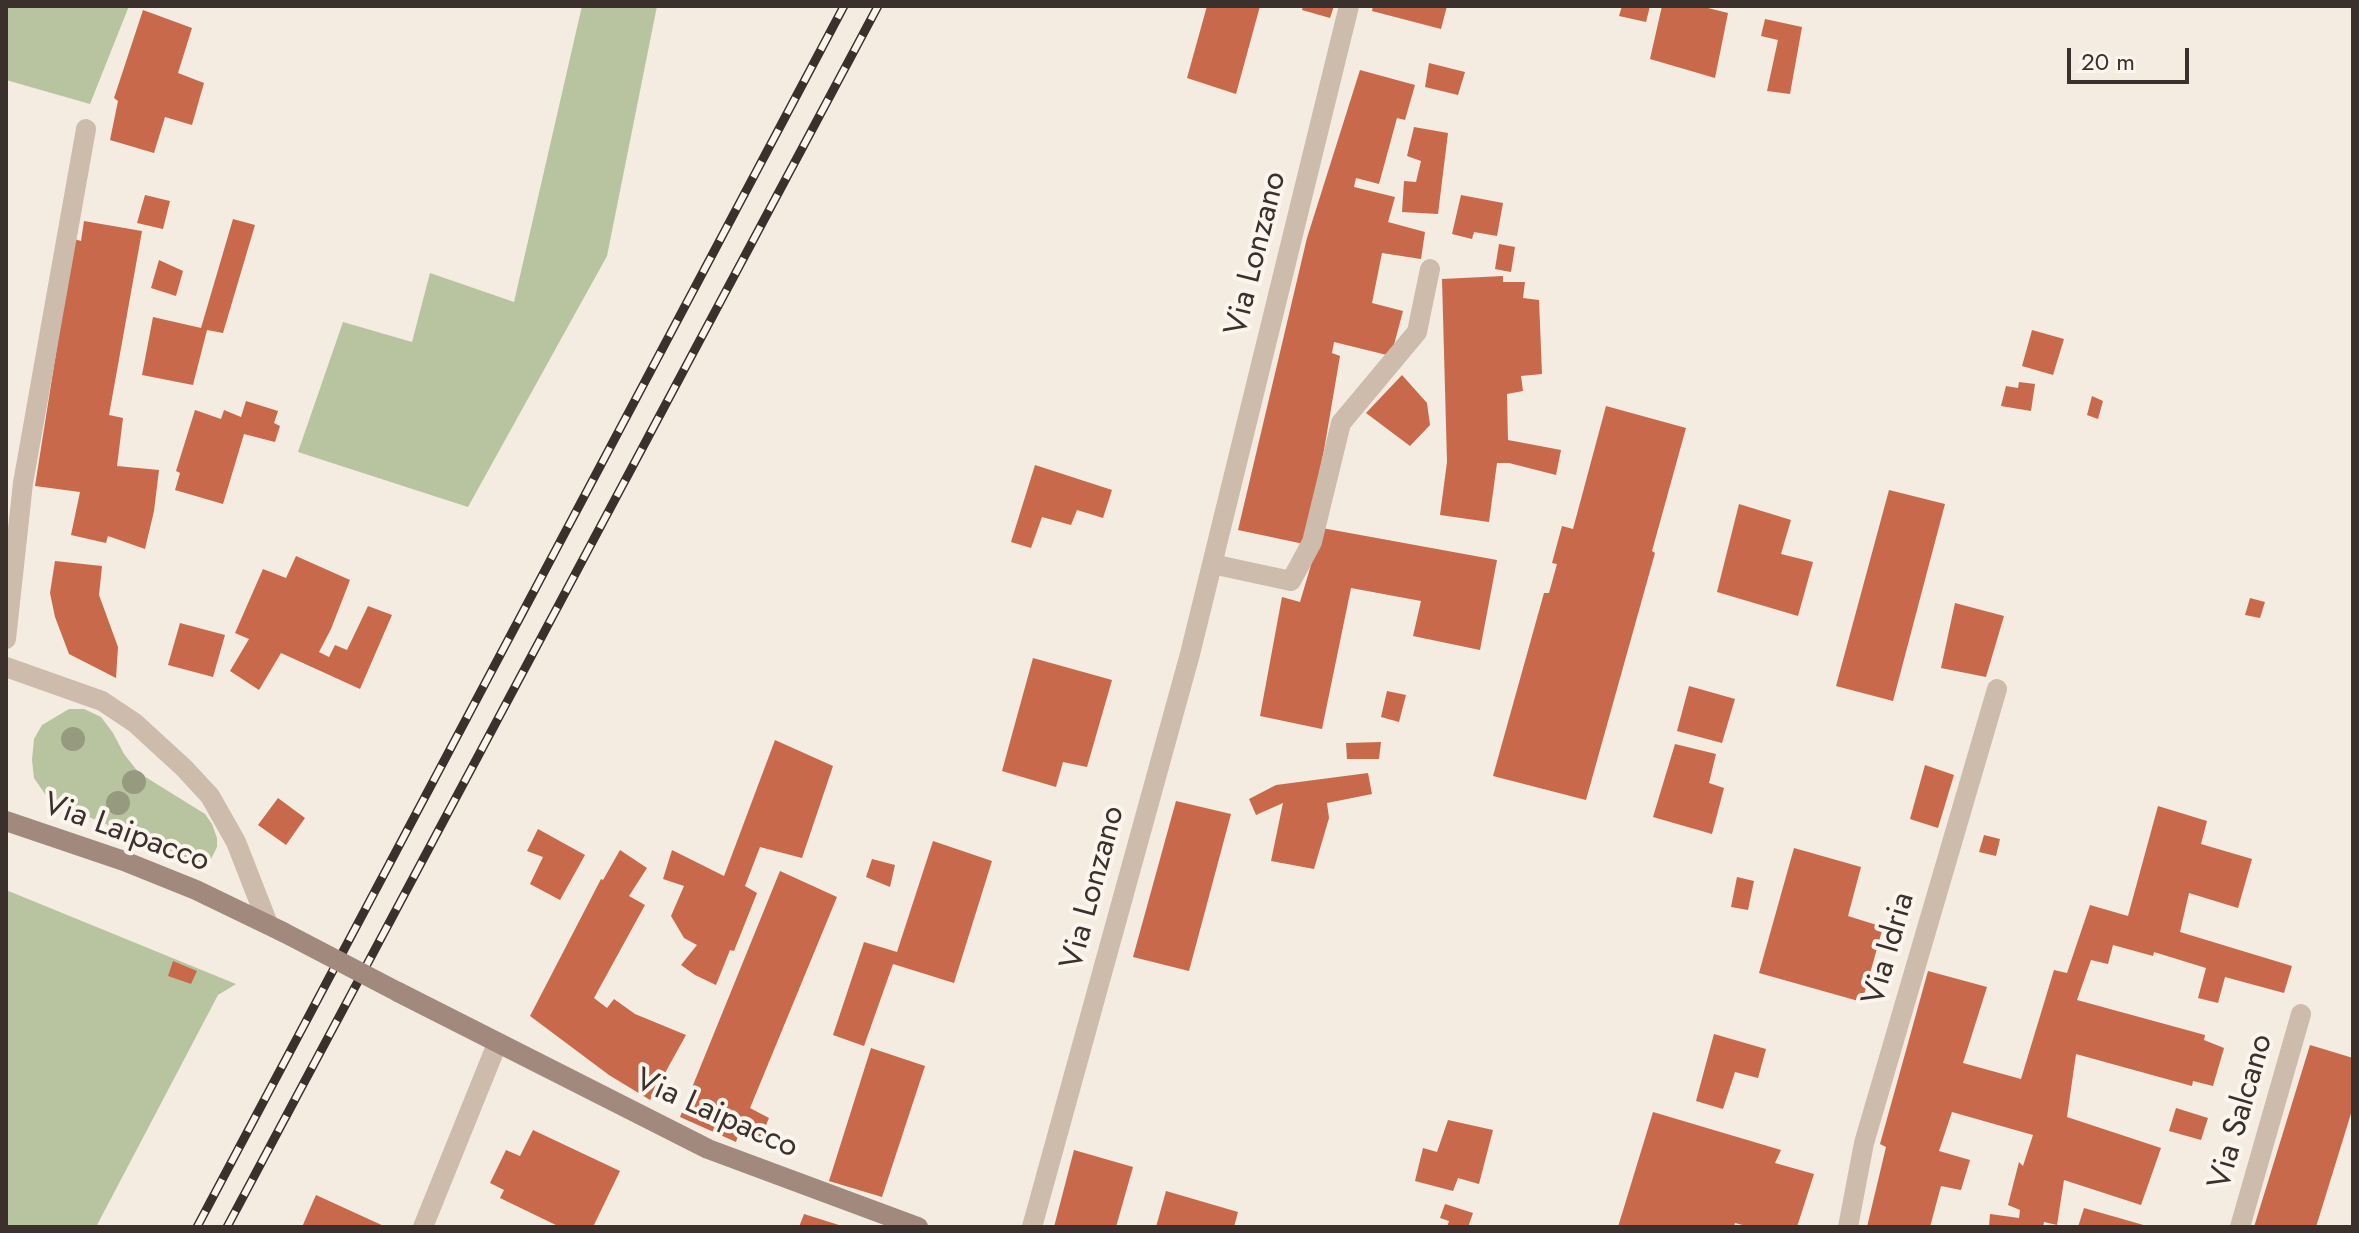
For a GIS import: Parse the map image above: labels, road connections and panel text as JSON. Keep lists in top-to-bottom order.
{
  "streets": {
    "street": [
      "Via Lonzano",
      "Via Laipacco",
      "Via Idria",
      "Via Salcano"
    ]
  },
  "scale_bar": "20 m"
}
